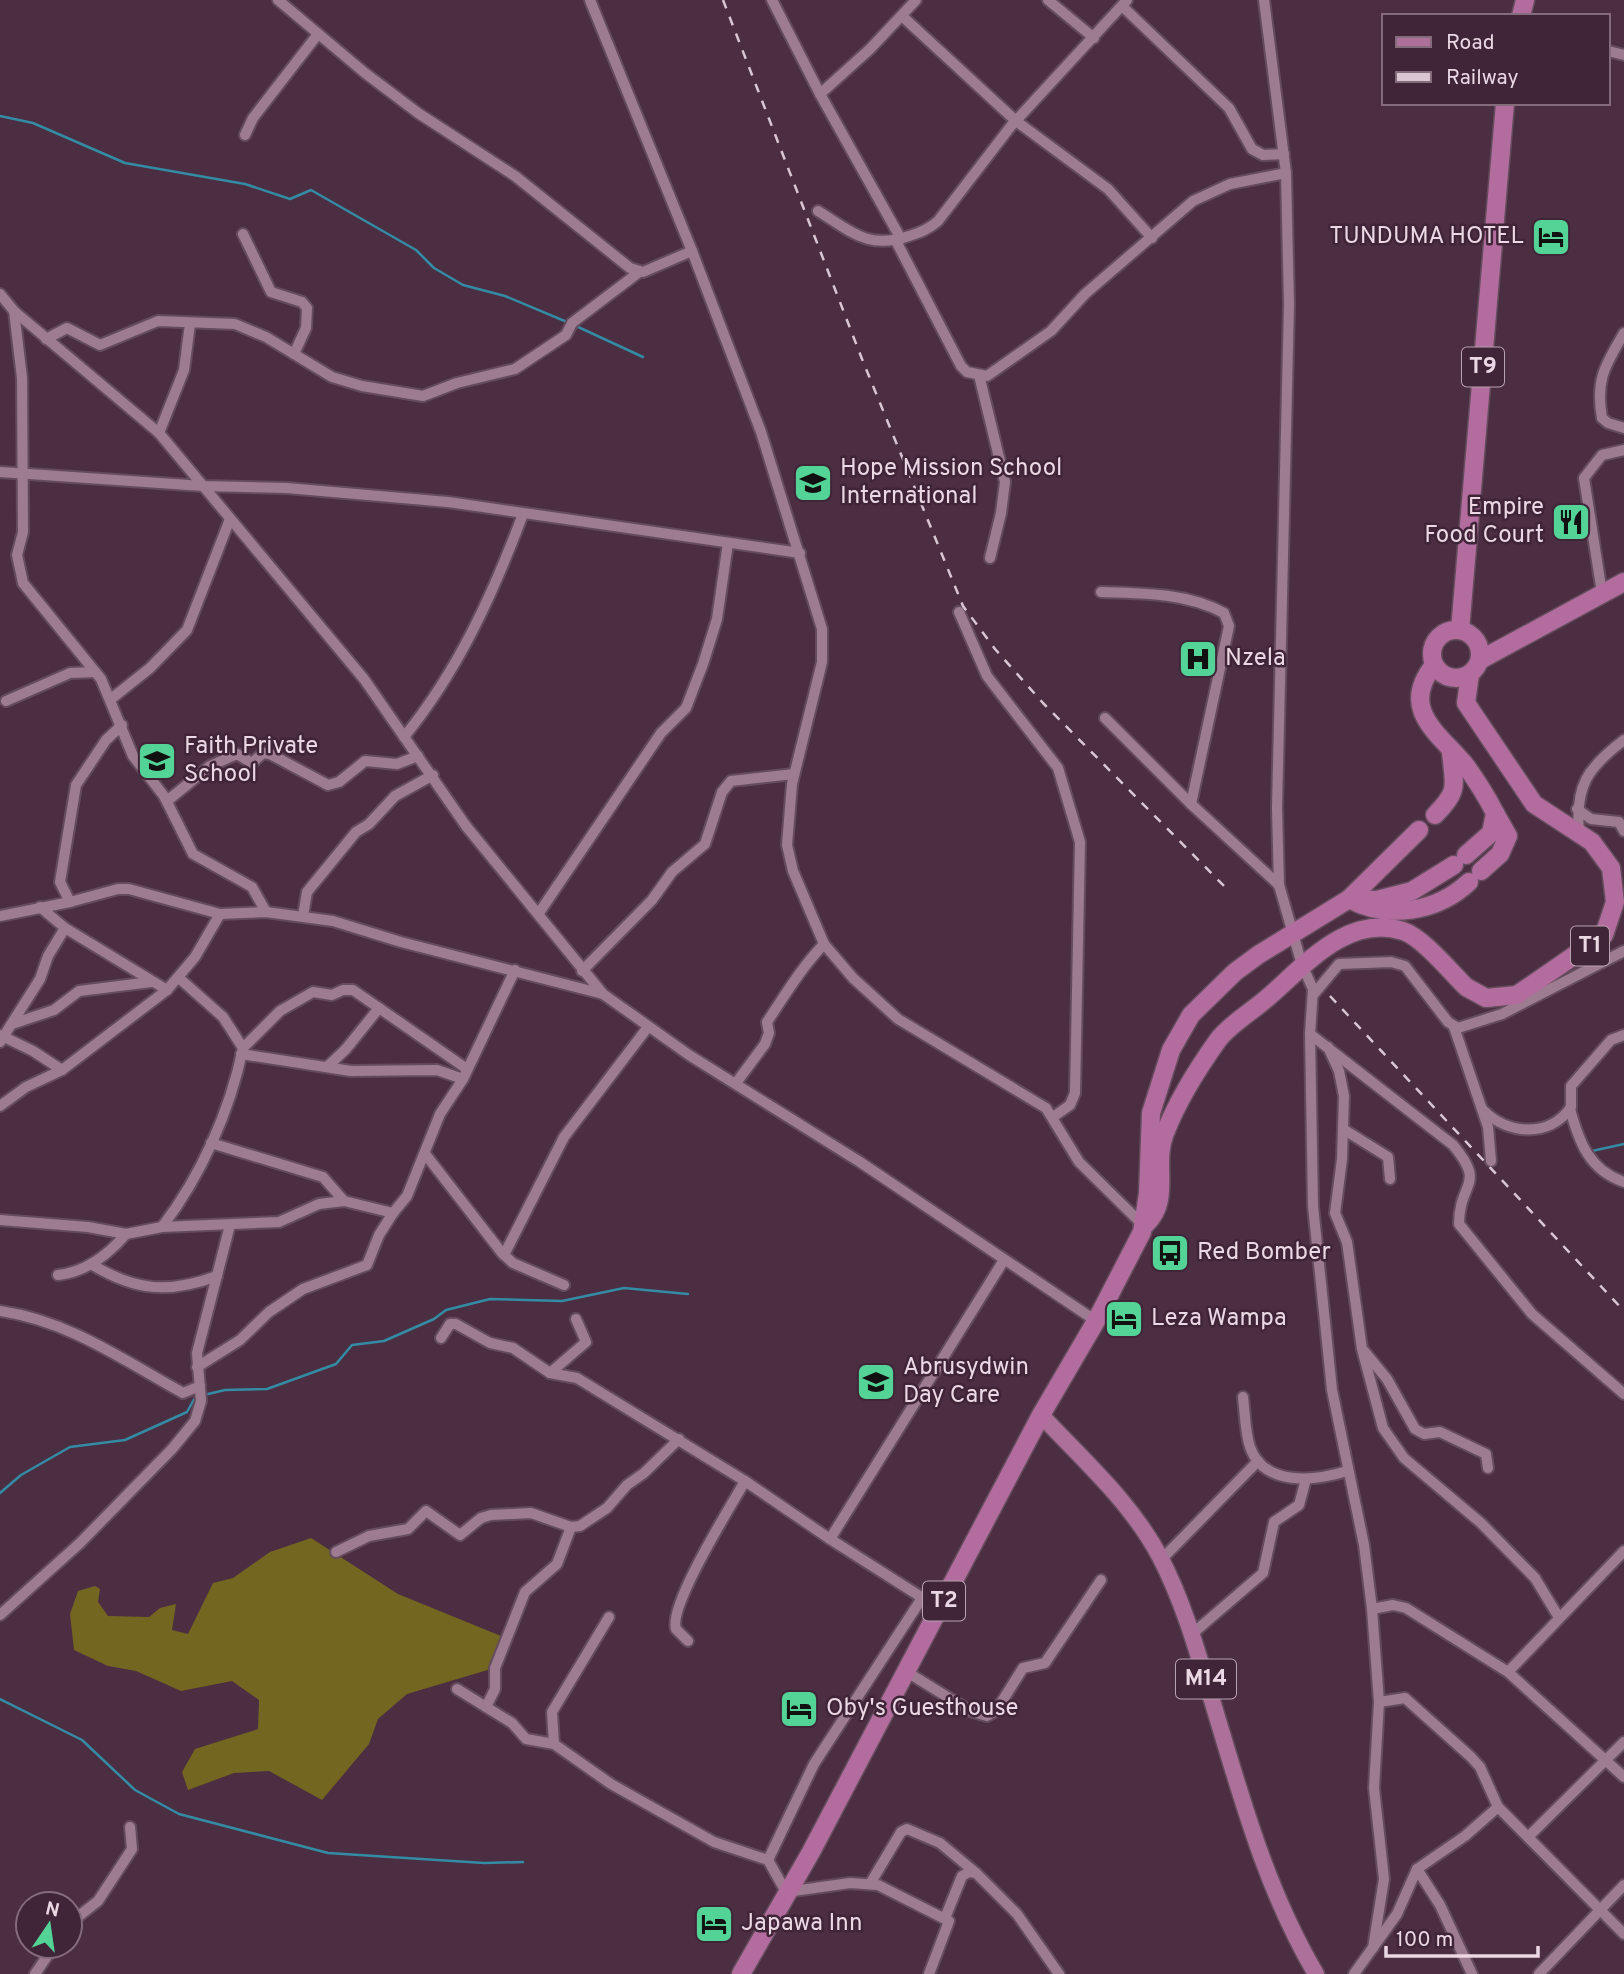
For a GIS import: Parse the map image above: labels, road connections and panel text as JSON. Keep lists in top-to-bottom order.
{
  "streets": {
    "highway": ["T9", "T1", "T2"],
    "main road": ["M14"]
  },
  "crossings": [
    ["T9", "T1"],
    ["T2", "M14"]
  ],
  "places": {
    "hotel": [
      "TUNDUMA HOTEL",
      "Leza Wampa",
      "Oby's Guesthouse",
      "Japawa Inn"
    ],
    "school or university": ["Hope Mission School International", "Faith Private School", "Abrusydwin Day Care"],
    "restaurant": ["Empire Food Court"],
    "hospital": ["Nzela"],
    "bus stop": ["Red Bomber"]
  },
  "legend": ["Road", "Railway"],
  "scale_bar": "100 m",
  "north": "top"
}
